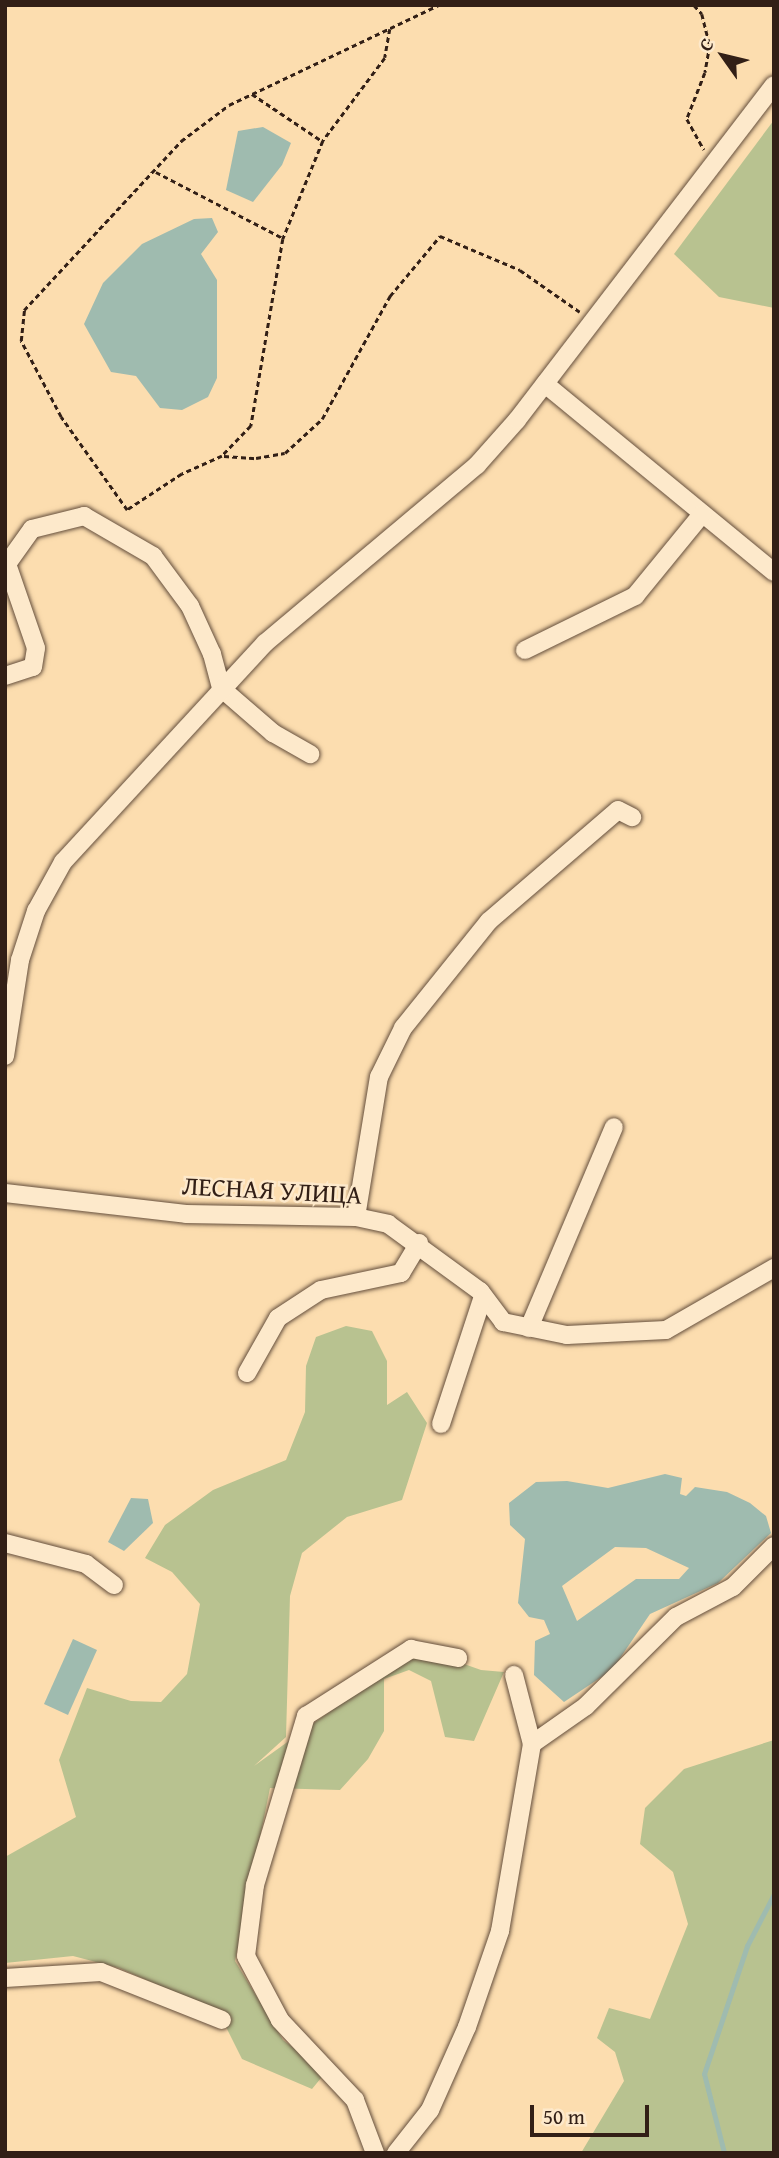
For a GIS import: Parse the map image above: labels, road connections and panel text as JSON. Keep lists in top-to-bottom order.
{
  "streets": {
    "street": ["ЛЕСНАЯ УЛИЦА"]
  },
  "scale_bar": "50 m",
  "north": "top left"
}
